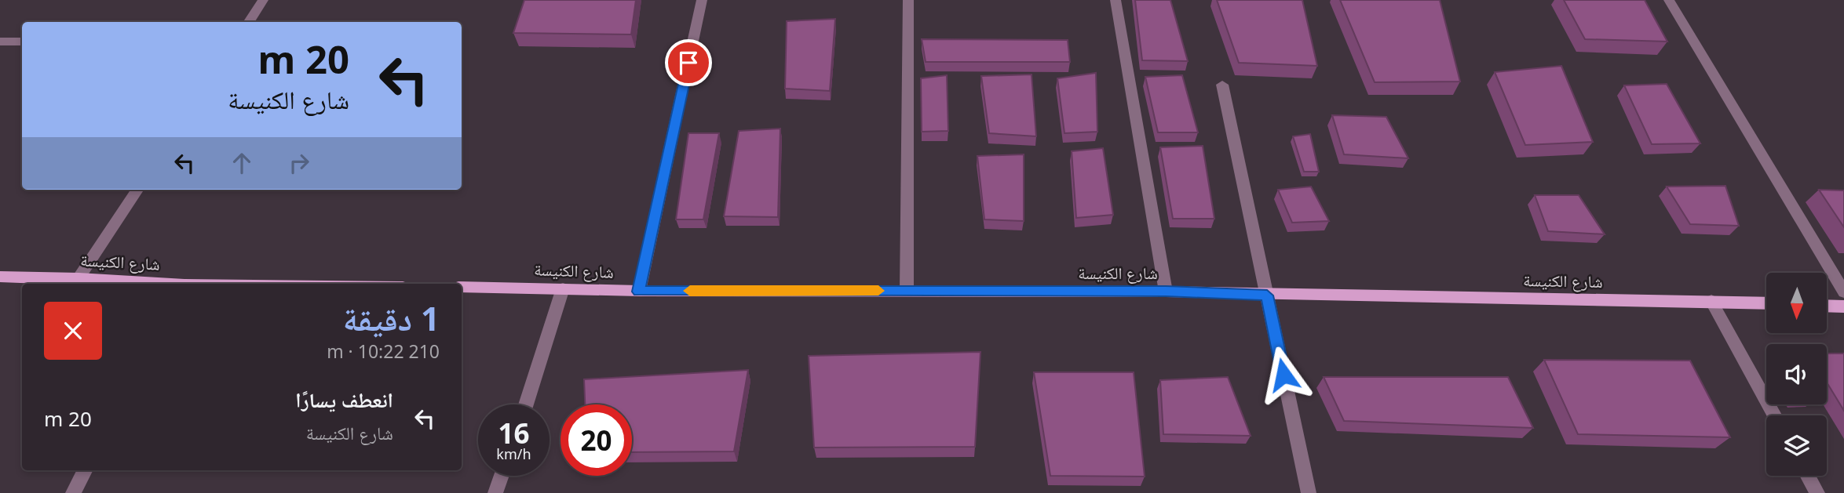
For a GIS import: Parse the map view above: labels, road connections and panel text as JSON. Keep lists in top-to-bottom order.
{
  "streets": {
    "main road": ["شارع الكنيسة"]
  },
  "north": "bottom",
  "page": {
    "turn": ["20 m", "شارع الكنيسة"],
    "heading": ["1 دقيقة", "210 m · 10:22"],
    "list": [
      {
        "name": "انعطف يسارًا",
        "note": "شارع الكنيسة",
        "value": "20 m"
      }
    ],
    "speed": "16 km/h",
    "limit": "20"
  }
}
